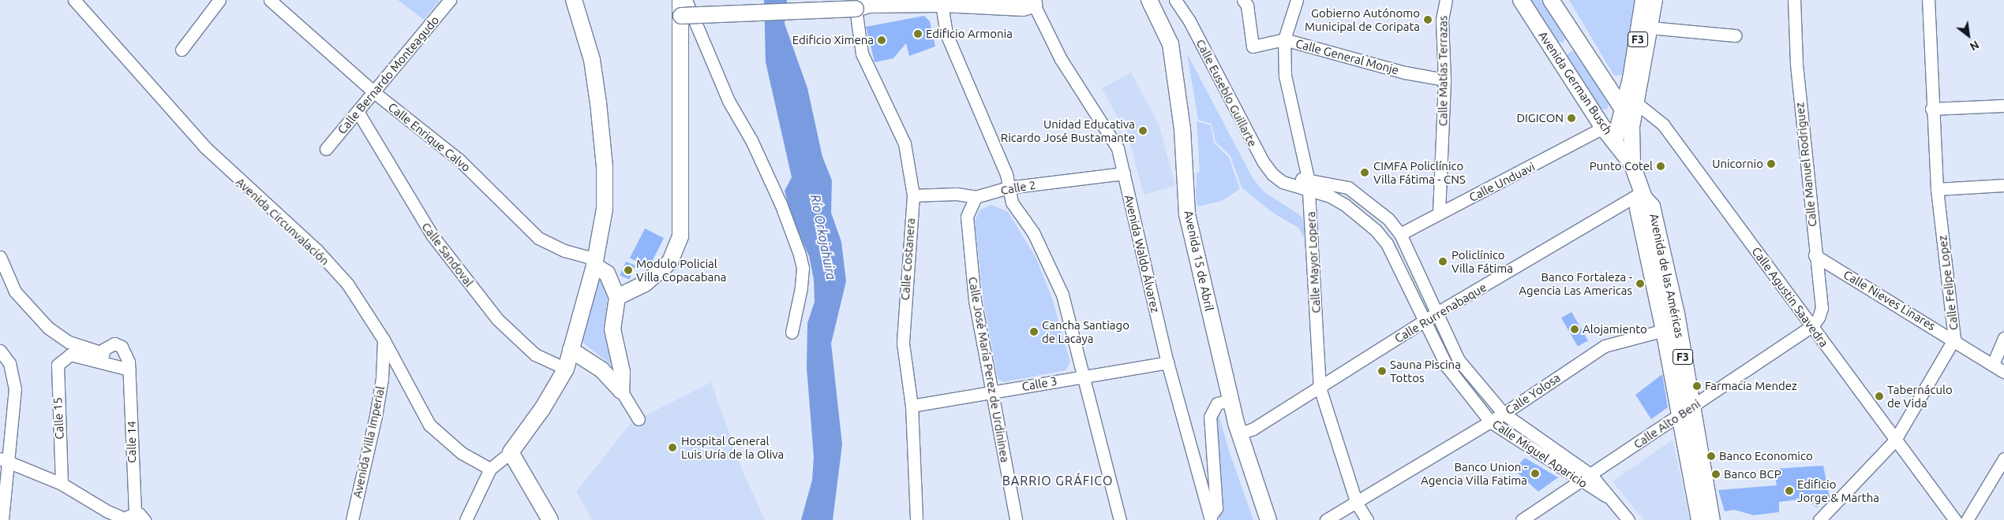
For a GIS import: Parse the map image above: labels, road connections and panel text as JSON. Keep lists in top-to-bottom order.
{
  "streets": {
    "main road": [
      "F3",
      "Avenida German Busch",
      "Avenida 15 de Abril",
      "Avenida de las Américas"
    ],
    "street": [
      "Calle General Monje",
      "Calle Matías Terrazas",
      "Calle Bernardo Monteagudo",
      "Calle Euseblo Guillarte",
      "Calle Enrique Calvo",
      "Calle Manuel Rodriguez",
      "Calle Unduavi",
      "Calle 2",
      "Avenida Circunvalación",
      "Avenida Waldo Álvarez",
      "Calle Sandoval",
      "Calle Costanera",
      "Calle Mayor Lopera",
      "Calle Felipe Lopez",
      "Calle Agustin Saavedra",
      "Calle Nieves Linares",
      "Calle Rurrenabaque",
      "Calle José María Perez de Urdininea",
      "Calle 3",
      "Calle Yolosa",
      "Calle 15",
      "Calle Alto Beni",
      "Calle 14",
      "Avenida Villa Imperial",
      "Calle Miguel Aparicio"
    ]
  },
  "crossings": [
    ["F3", "Avenida German Busch"],
    ["F3", "Calle Agustin Saavedra"],
    ["Calle General Monje", "Calle Matías Terrazas"],
    ["Calle General Monje", "Calle Mayor Lopera"],
    ["Calle Matías Terrazas", "Calle Unduavi"],
    ["Calle Bernardo Monteagudo", "Calle Enrique Calvo"],
    ["Calle Bernardo Monteagudo", "Calle Sandoval"],
    ["Avenida German Busch", "Calle Unduavi"],
    ["Avenida German Busch", "Avenida de las Américas"],
    ["Avenida German Busch", "Calle Agustin Saavedra"],
    ["Calle Euseblo Guillarte", "Calle Mayor Lopera"],
    ["Calle Euseblo Guillarte", "Calle Miguel Aparicio"],
    ["Calle Manuel Rodriguez", "Calle Agustin Saavedra"],
    ["Calle Manuel Rodriguez", "Calle Nieves Linares"],
    ["Calle Manuel Rodriguez", "Calle Alto Beni"],
    ["Calle Unduavi", "Calle Miguel Aparicio"],
    ["Calle 2", "Avenida Waldo Álvarez"],
    ["Calle 2", "Calle Costanera"],
    ["Calle 2", "Calle José María Perez de Urdininea"],
    ["Avenida Circunvalación", "Avenida Villa Imperial"],
    ["Avenida Waldo Álvarez", "Calle 3"],
    ["Calle Costanera", "Calle 3"],
    ["Avenida 15 de Abril", "Calle Rurrenabaque"],
    ["Calle Mayor Lopera", "Calle Rurrenabaque"],
    ["Calle Mayor Lopera", "Calle Yolosa"],
    ["Calle Mayor Lopera", "Calle Miguel Aparicio"],
    ["Avenida de las Américas", "Calle Rurrenabaque"],
    ["Avenida de las Américas", "Calle Yolosa"],
    ["Avenida de las Américas", "Calle Alto Beni"],
    ["Calle Felipe Lopez", "Calle Agustin Saavedra"],
    ["Calle Felipe Lopez", "Calle Nieves Linares"],
    ["Calle Agustin Saavedra", "Calle Alto Beni"],
    ["Calle Rurrenabaque", "Calle Miguel Aparicio"],
    ["Calle José María Perez de Urdininea", "Calle 3"],
    ["Calle Yolosa", "Calle Miguel Aparicio"],
    ["Calle Alto Beni", "Calle Miguel Aparicio"]
  ],
  "districts": ["BARRIO GRÁFICO"],
  "water": ["Río Orkojahuira"],
  "places": [
    "Gobierno Autónomo Municipal de Coripata",
    "Edificio Armonia",
    "Edificio Ximena",
    "DIGICON",
    "Unidad Educativa Ricardo José Bustamante",
    "Unicornio",
    "Punto Cotel",
    "CIMFA Policlínico Villa Fátima - CNS",
    "Policlínico Villa Fátima",
    "Modulo Policial Villa Copacabana",
    "Banco Fortaleza - Agencia Las Americas",
    "Alojamiento",
    "Cancha Santiago de Lacaya",
    "Sauna Piscina Tottos",
    "Farmacia Mendez",
    "Tabernáculo de Vida",
    "Hospital General Luis Uría de la Oliva",
    "Banco Economico",
    "Banco Union - Agencia Villa Fatima",
    "Banco BCP",
    "Edificio Jorge & Martha"
  ],
  "north": "bottom right"
}
